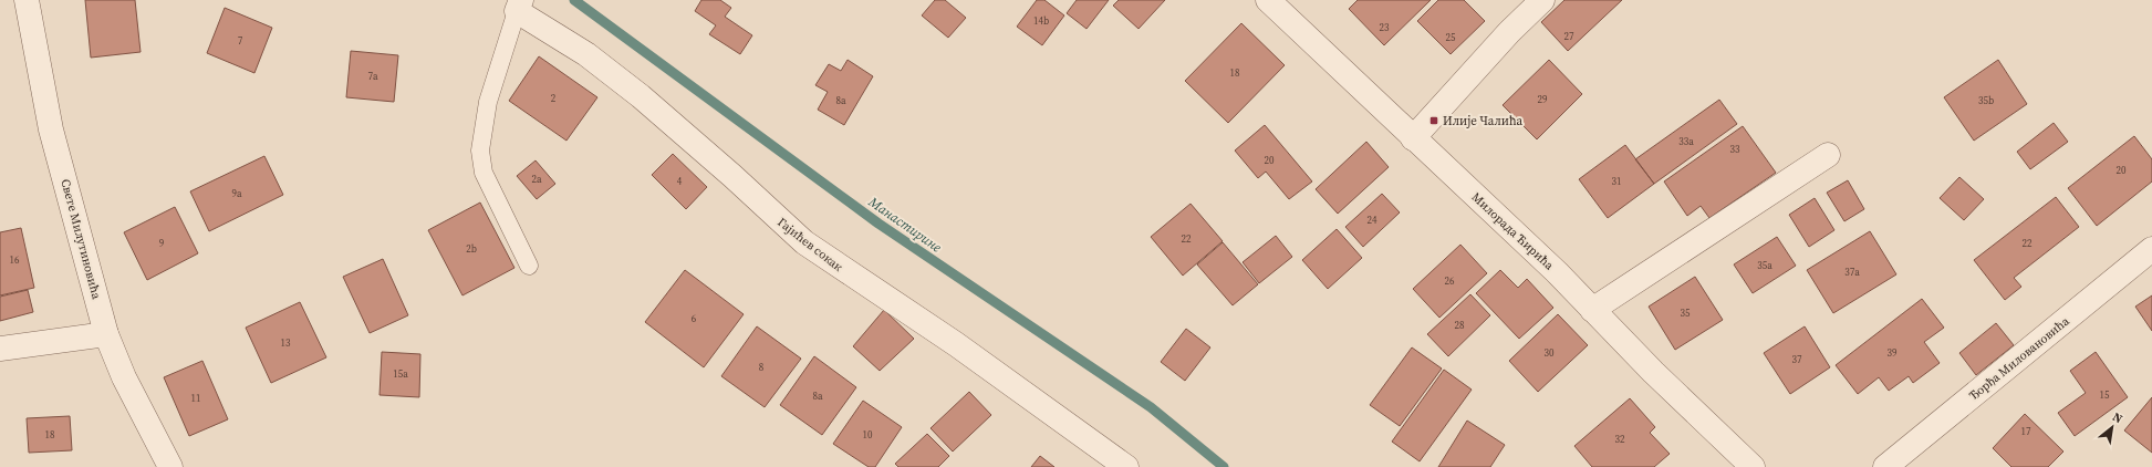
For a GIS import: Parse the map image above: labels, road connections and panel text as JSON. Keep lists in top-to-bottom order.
{
  "streets": {
    "street": [
      "Милорада Ћирића",
      "Свете Милутиновића",
      "Гајићев сокак",
      "Ђорђа Миловановића"
    ]
  },
  "water": ["Манастирине"],
  "places": {
    "transit": ["Илије Чалића"]
  },
  "house_numbers": [
    "14b",
    "23",
    "27",
    "25",
    "7",
    "18",
    "7a",
    "2",
    "29",
    "8a",
    "35b",
    "33a",
    "33",
    "20",
    "20",
    "2a",
    "4",
    "31",
    "9a",
    "24",
    "22",
    "9",
    "22",
    "2b",
    "16",
    "35a",
    "37a",
    "26",
    "35",
    "6",
    "28",
    "13",
    "30",
    "39",
    "37",
    "8",
    "15a",
    "15",
    "8a",
    "11",
    "17",
    "18",
    "10",
    "32"
  ],
  "north": "top right"
}
